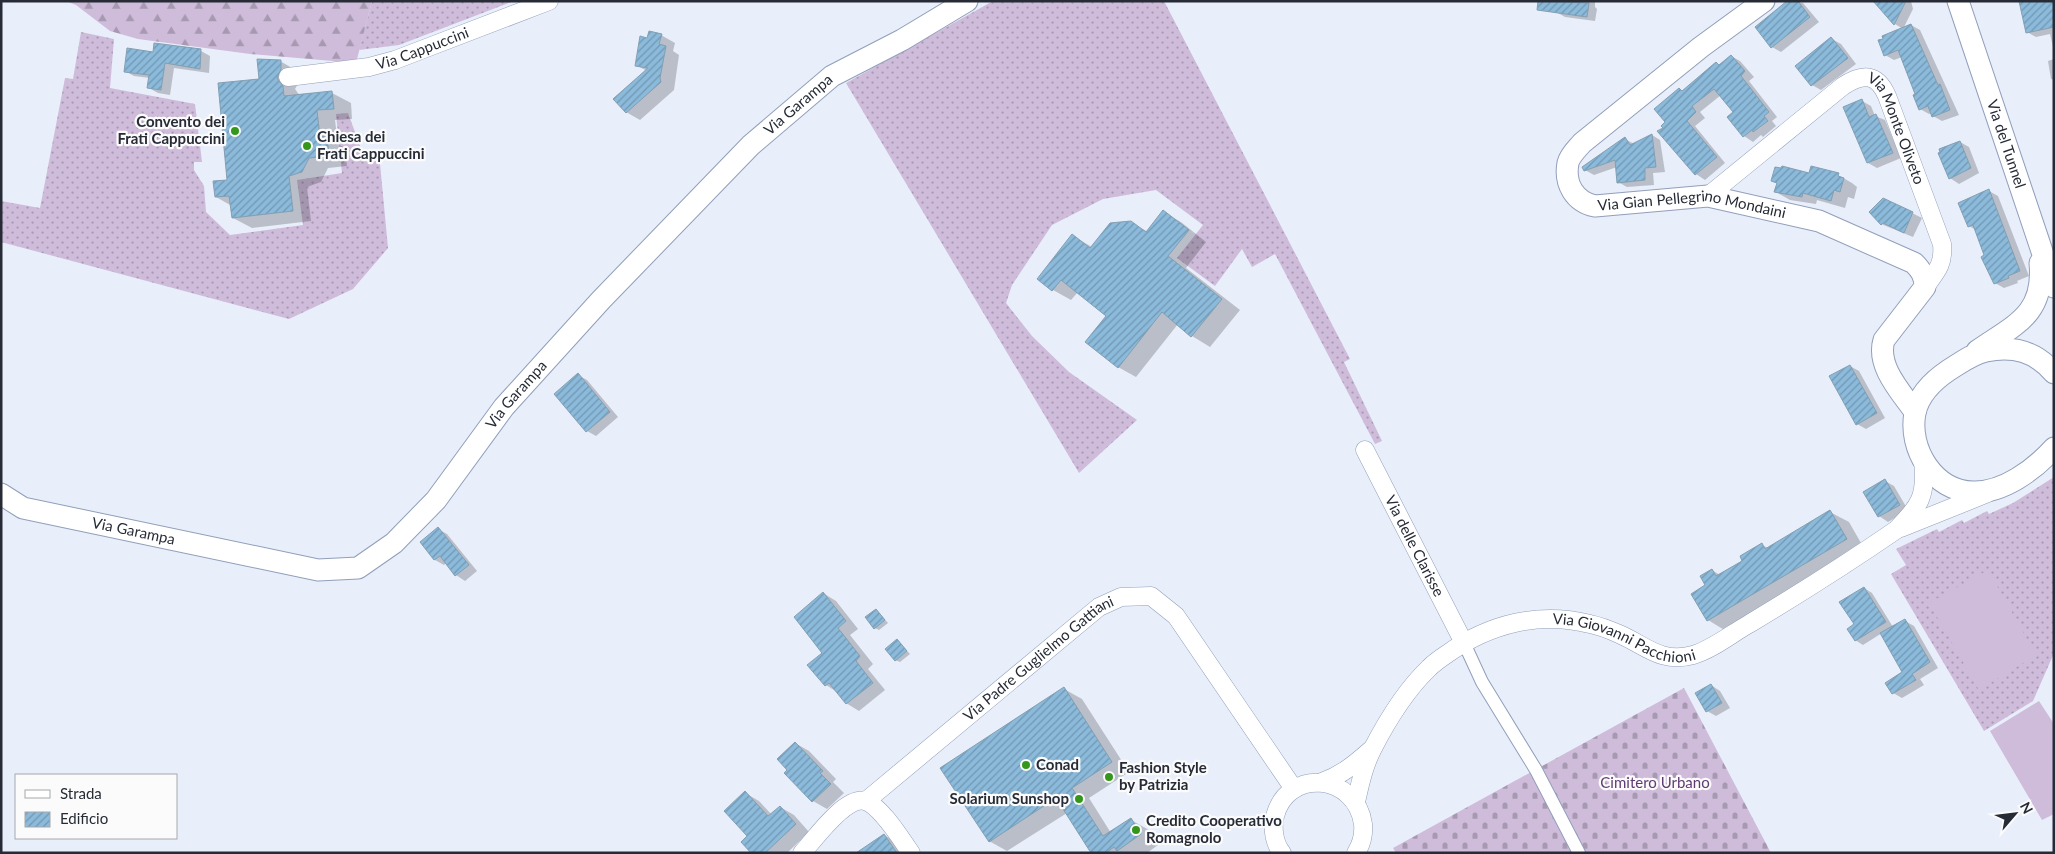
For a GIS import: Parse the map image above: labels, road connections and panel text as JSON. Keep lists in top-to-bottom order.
{
  "streets": {
    "street": [
      "Via Cappuccini",
      "Via Garampa",
      "Via Monte Oliveto",
      "Via del Tunnel",
      "Via Gian Pellegrino Mondaini",
      "Via delle Clarisse",
      "Via Giovanni Pacchioni",
      "Via Padre Guglielmo Gattiani"
    ]
  },
  "crossings": [
    ["Via Monte Oliveto", "Via Gian Pellegrino Mondaini"],
    ["Via delle Clarisse", "Via Giovanni Pacchioni"]
  ],
  "parks": ["Cimitero Urbano"],
  "places": [
    "Convento dei Frati Cappuccini",
    "Chiesa dei Frati Cappuccini",
    "Conad",
    "Fashion Style by Patrizia",
    "Solarium Sunshop",
    "Credito Cooperativo Romagnolo"
  ],
  "legend": ["Strada", "Edificio"],
  "north": "top right"
}
